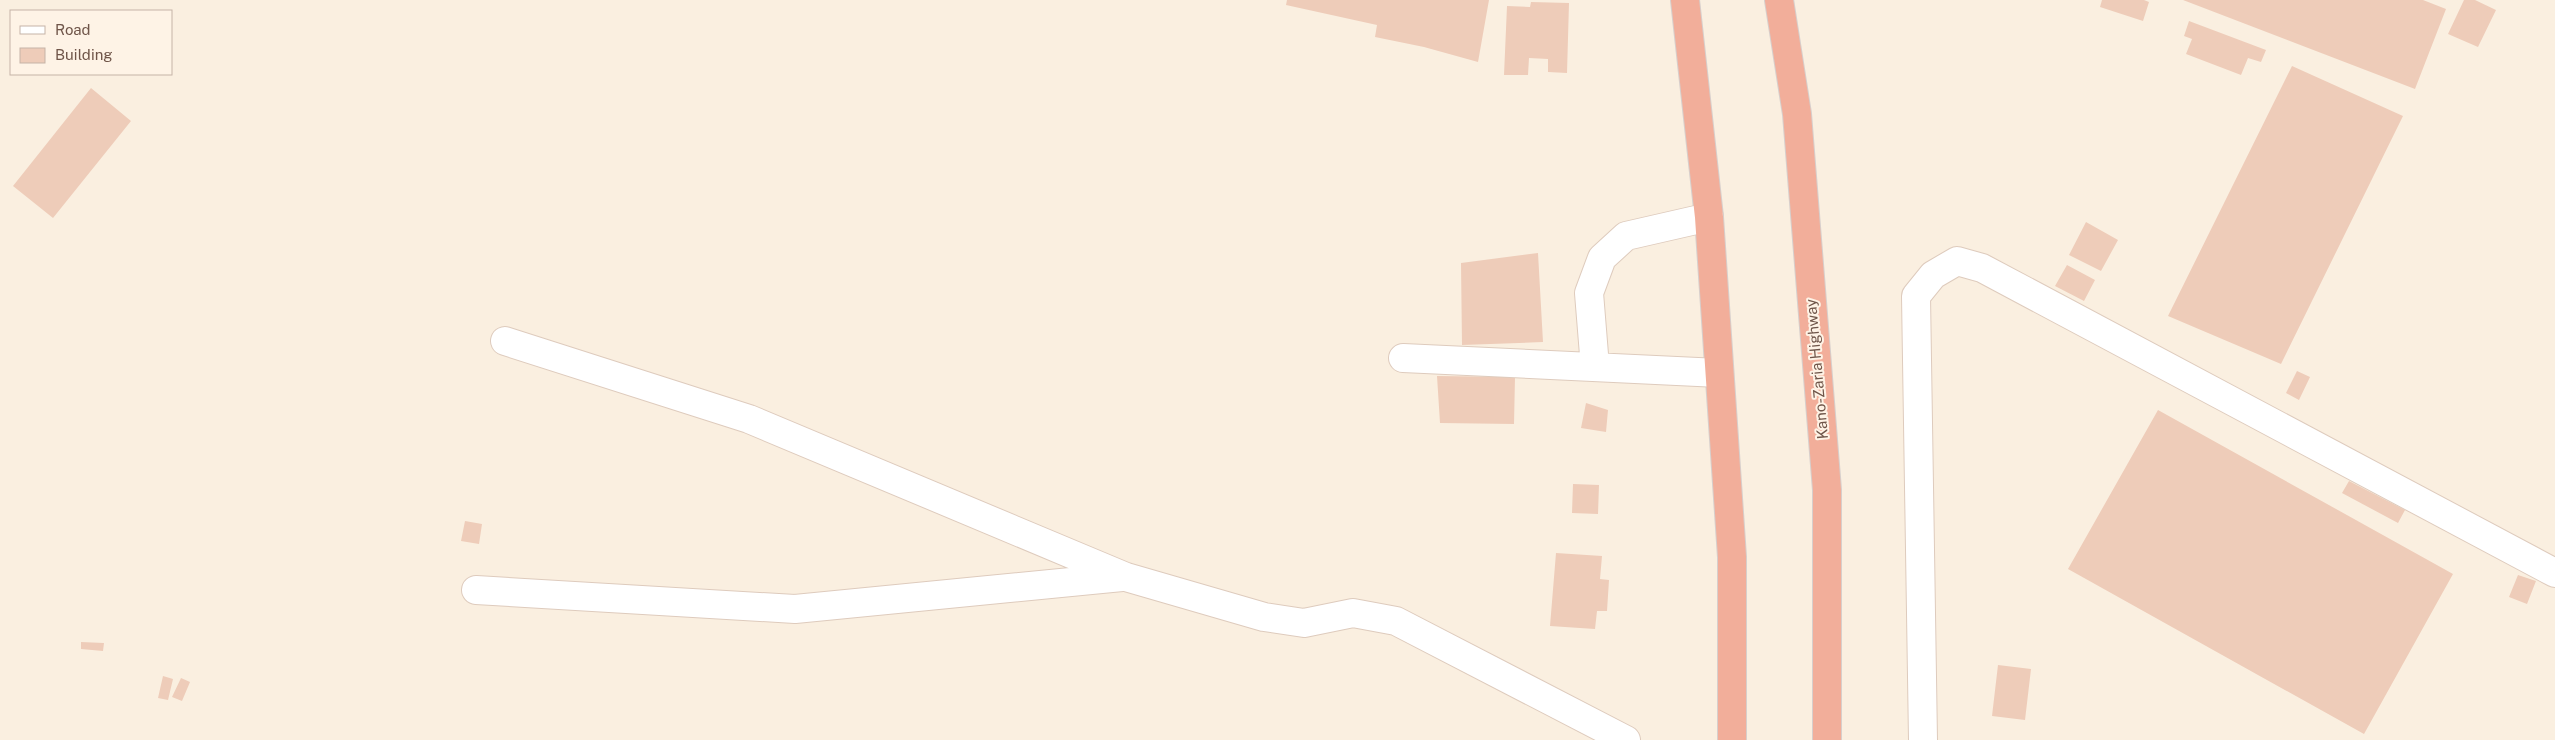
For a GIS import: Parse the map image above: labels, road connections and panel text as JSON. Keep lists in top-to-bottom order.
{
  "streets": {
    "highway": ["Kano-Zaria Highway"]
  },
  "legend": ["Road", "Building"]
}
